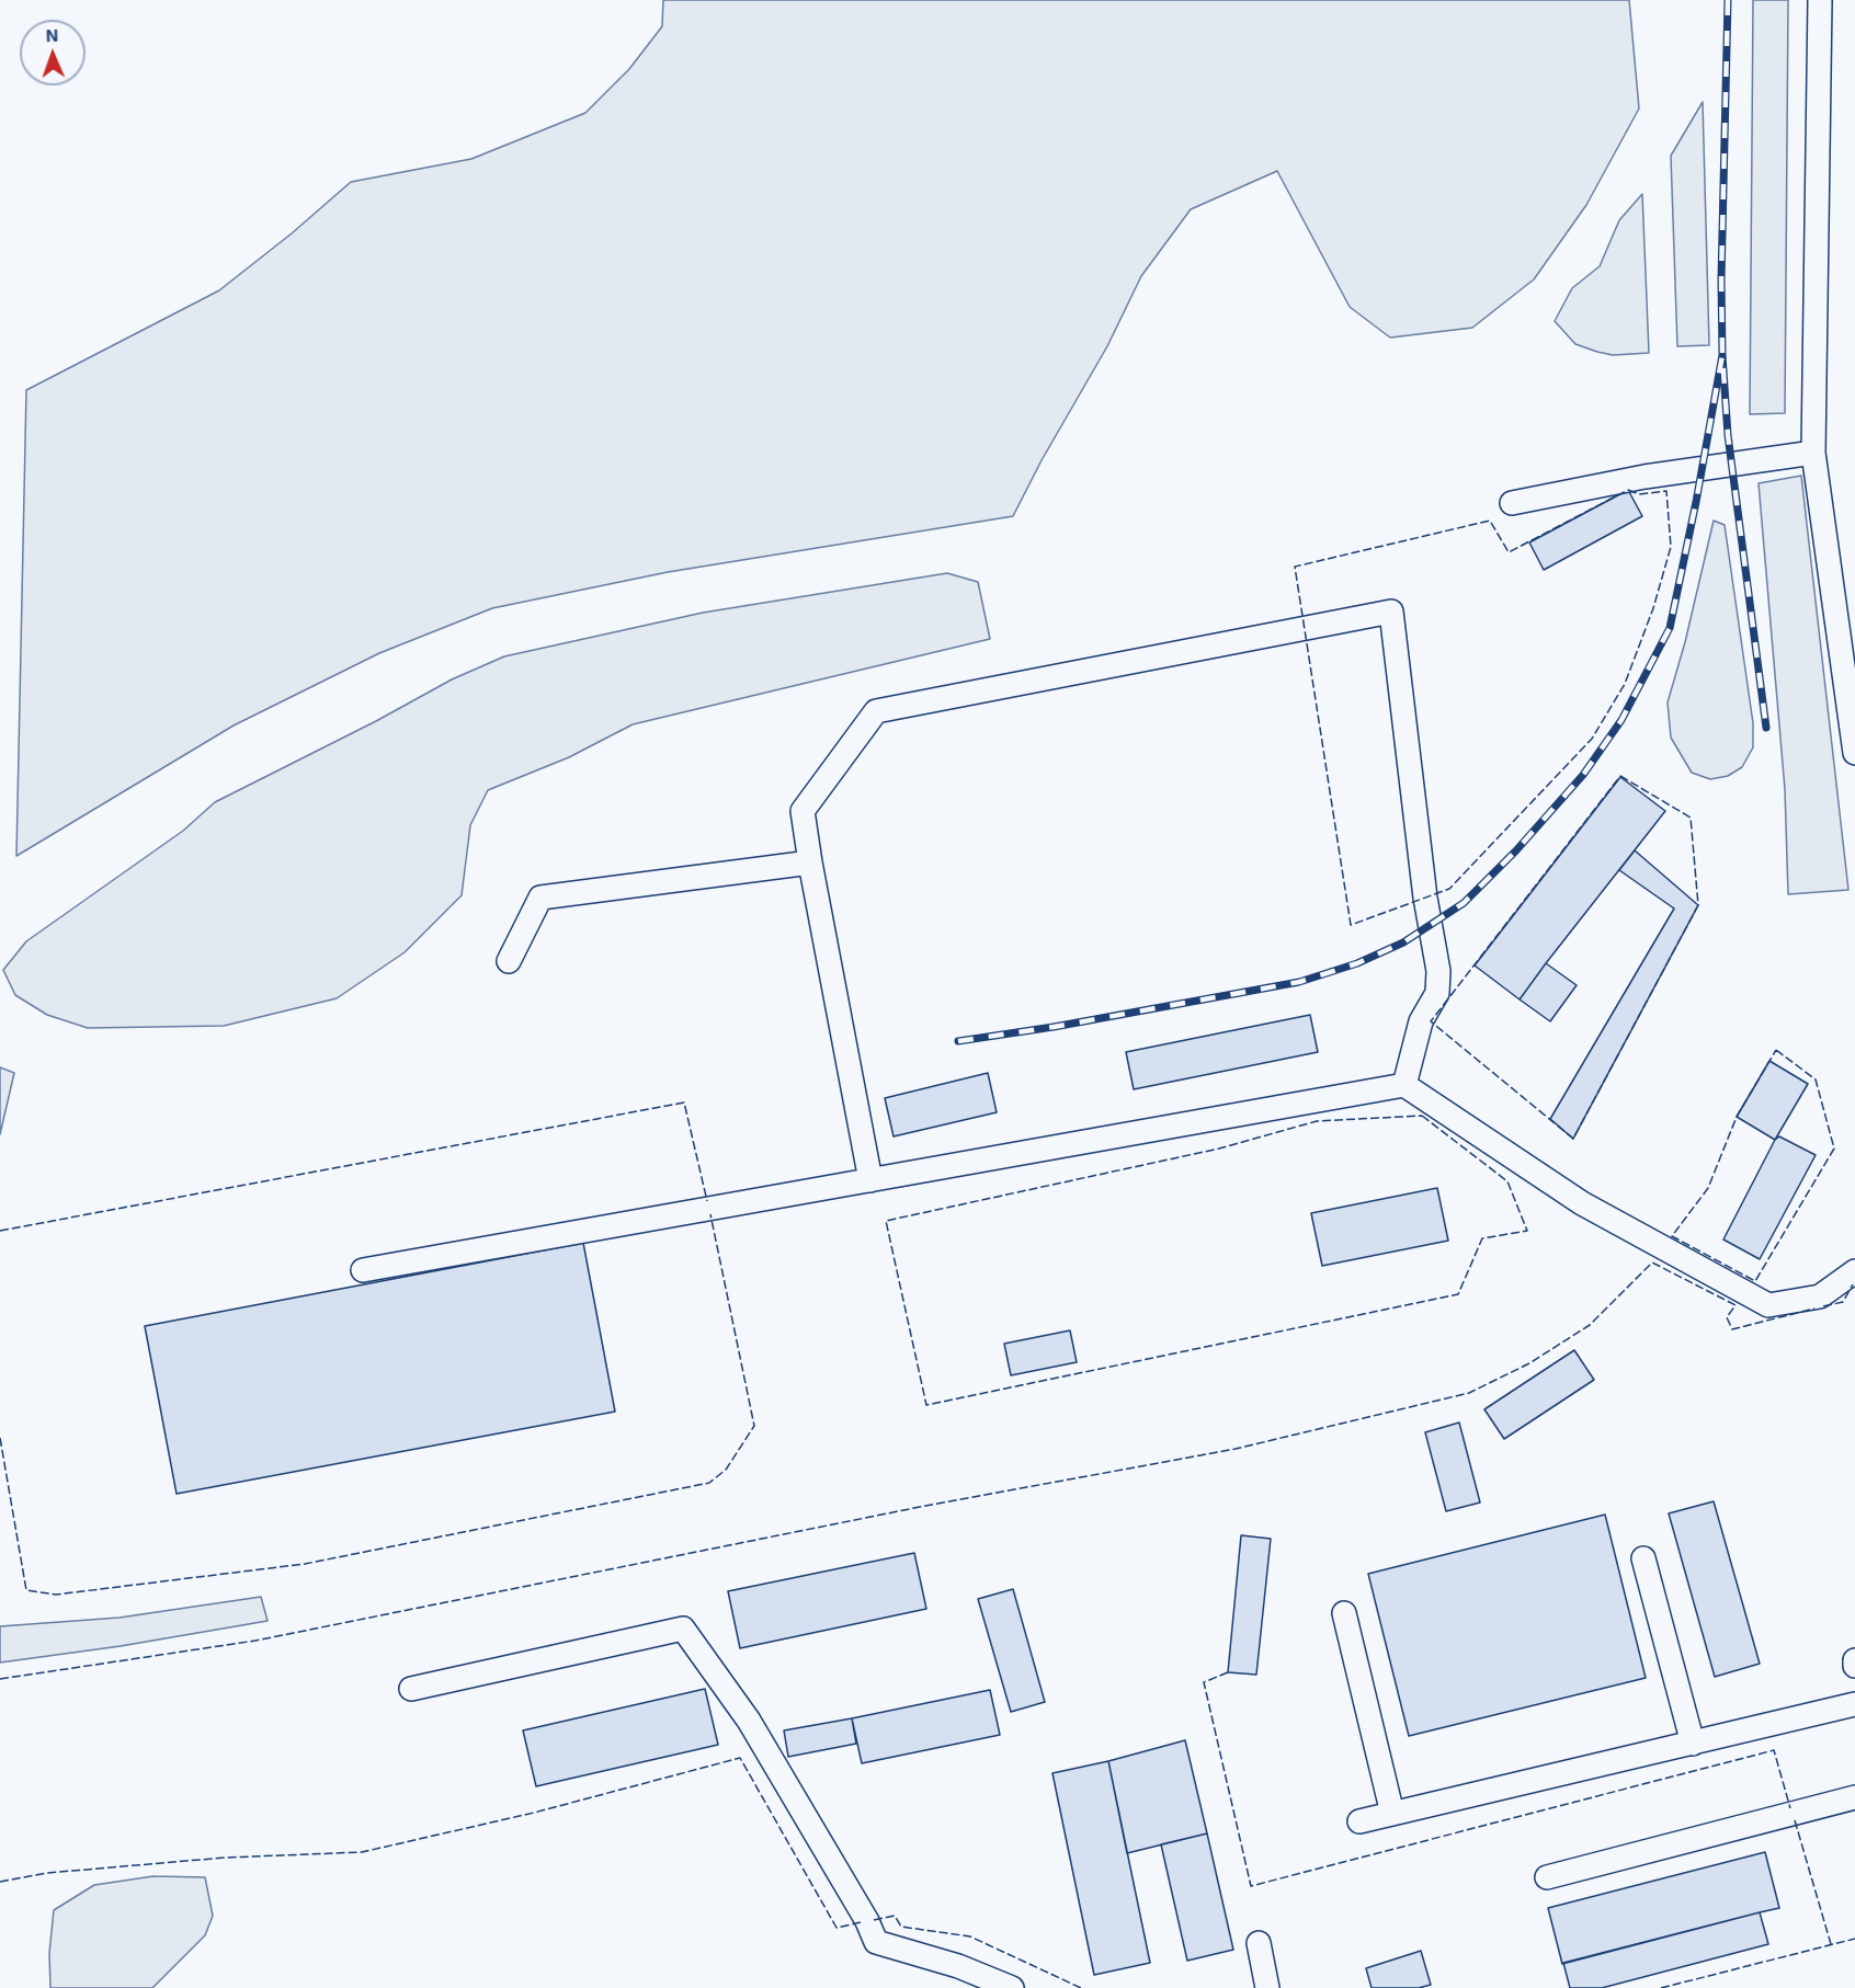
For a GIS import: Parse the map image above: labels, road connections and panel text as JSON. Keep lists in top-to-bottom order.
{
  "north": "top"
}
